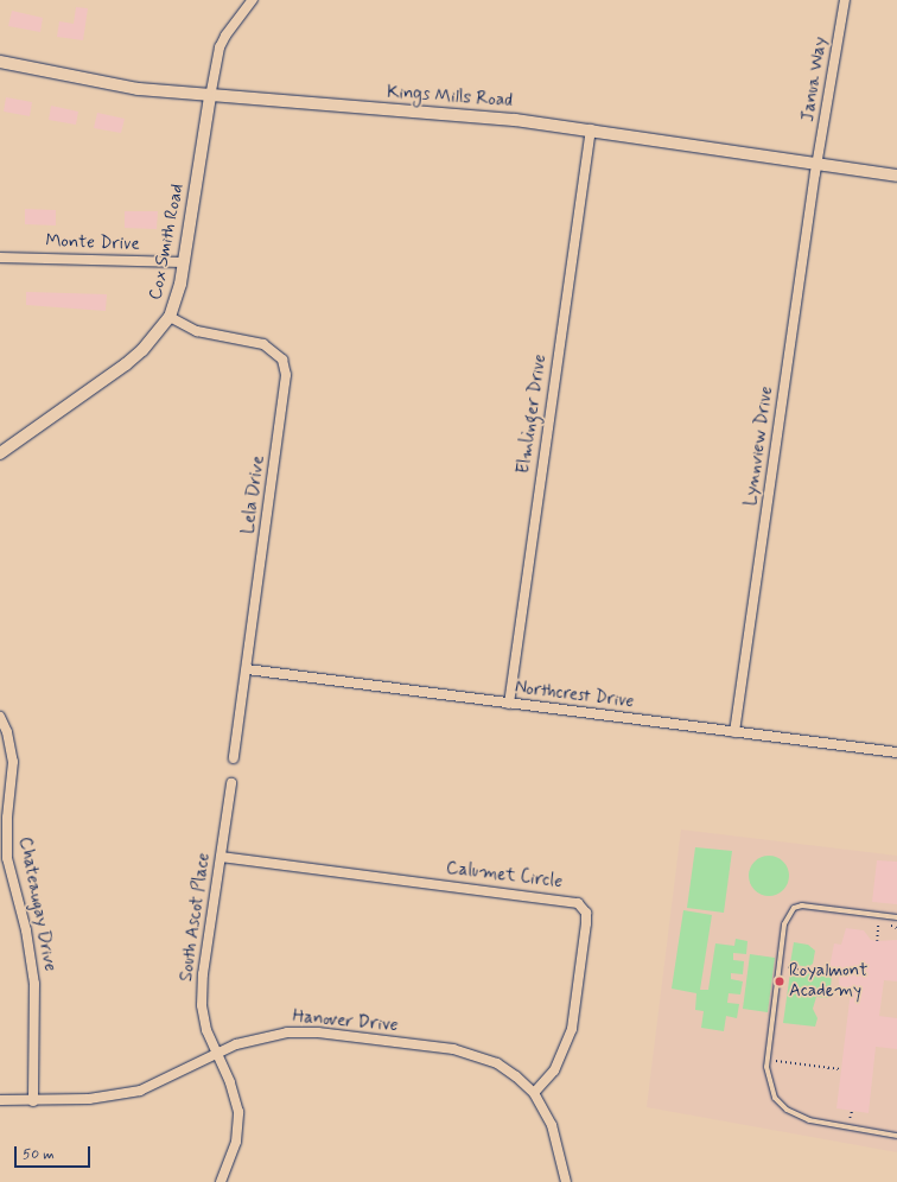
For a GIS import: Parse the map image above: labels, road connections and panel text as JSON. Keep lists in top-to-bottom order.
{
  "streets": {
    "street": [
      "Janua Way",
      "Kings Mills Road",
      "Cox Smith Road",
      "Monte Drive",
      "Elmlinger Drive",
      "Lynnview Drive",
      "Lela Drive",
      "Northcrest Drive",
      "Calumet Circle",
      "Chateaugay Drive",
      "South Ascot Place",
      "Hanover Drive"
    ]
  },
  "crossings": [
    ["Janua Way", "Kings Mills Road"],
    ["Janua Way", "Lynnview Drive"],
    ["Kings Mills Road", "Cox Smith Road"],
    ["Kings Mills Road", "Elmlinger Drive"],
    ["Kings Mills Road", "Lynnview Drive"],
    ["Cox Smith Road", "Monte Drive"],
    ["Cox Smith Road", "Lela Drive"],
    ["Elmlinger Drive", "Northcrest Drive"],
    ["Lynnview Drive", "Northcrest Drive"],
    ["Lela Drive", "Northcrest Drive"],
    ["Calumet Circle", "South Ascot Place"],
    ["Calumet Circle", "Hanover Drive"],
    ["Chateaugay Drive", "Hanover Drive"],
    ["South Ascot Place", "Hanover Drive"]
  ],
  "places": ["Royalmont Academy"],
  "scale_bar": "50 m"
}
